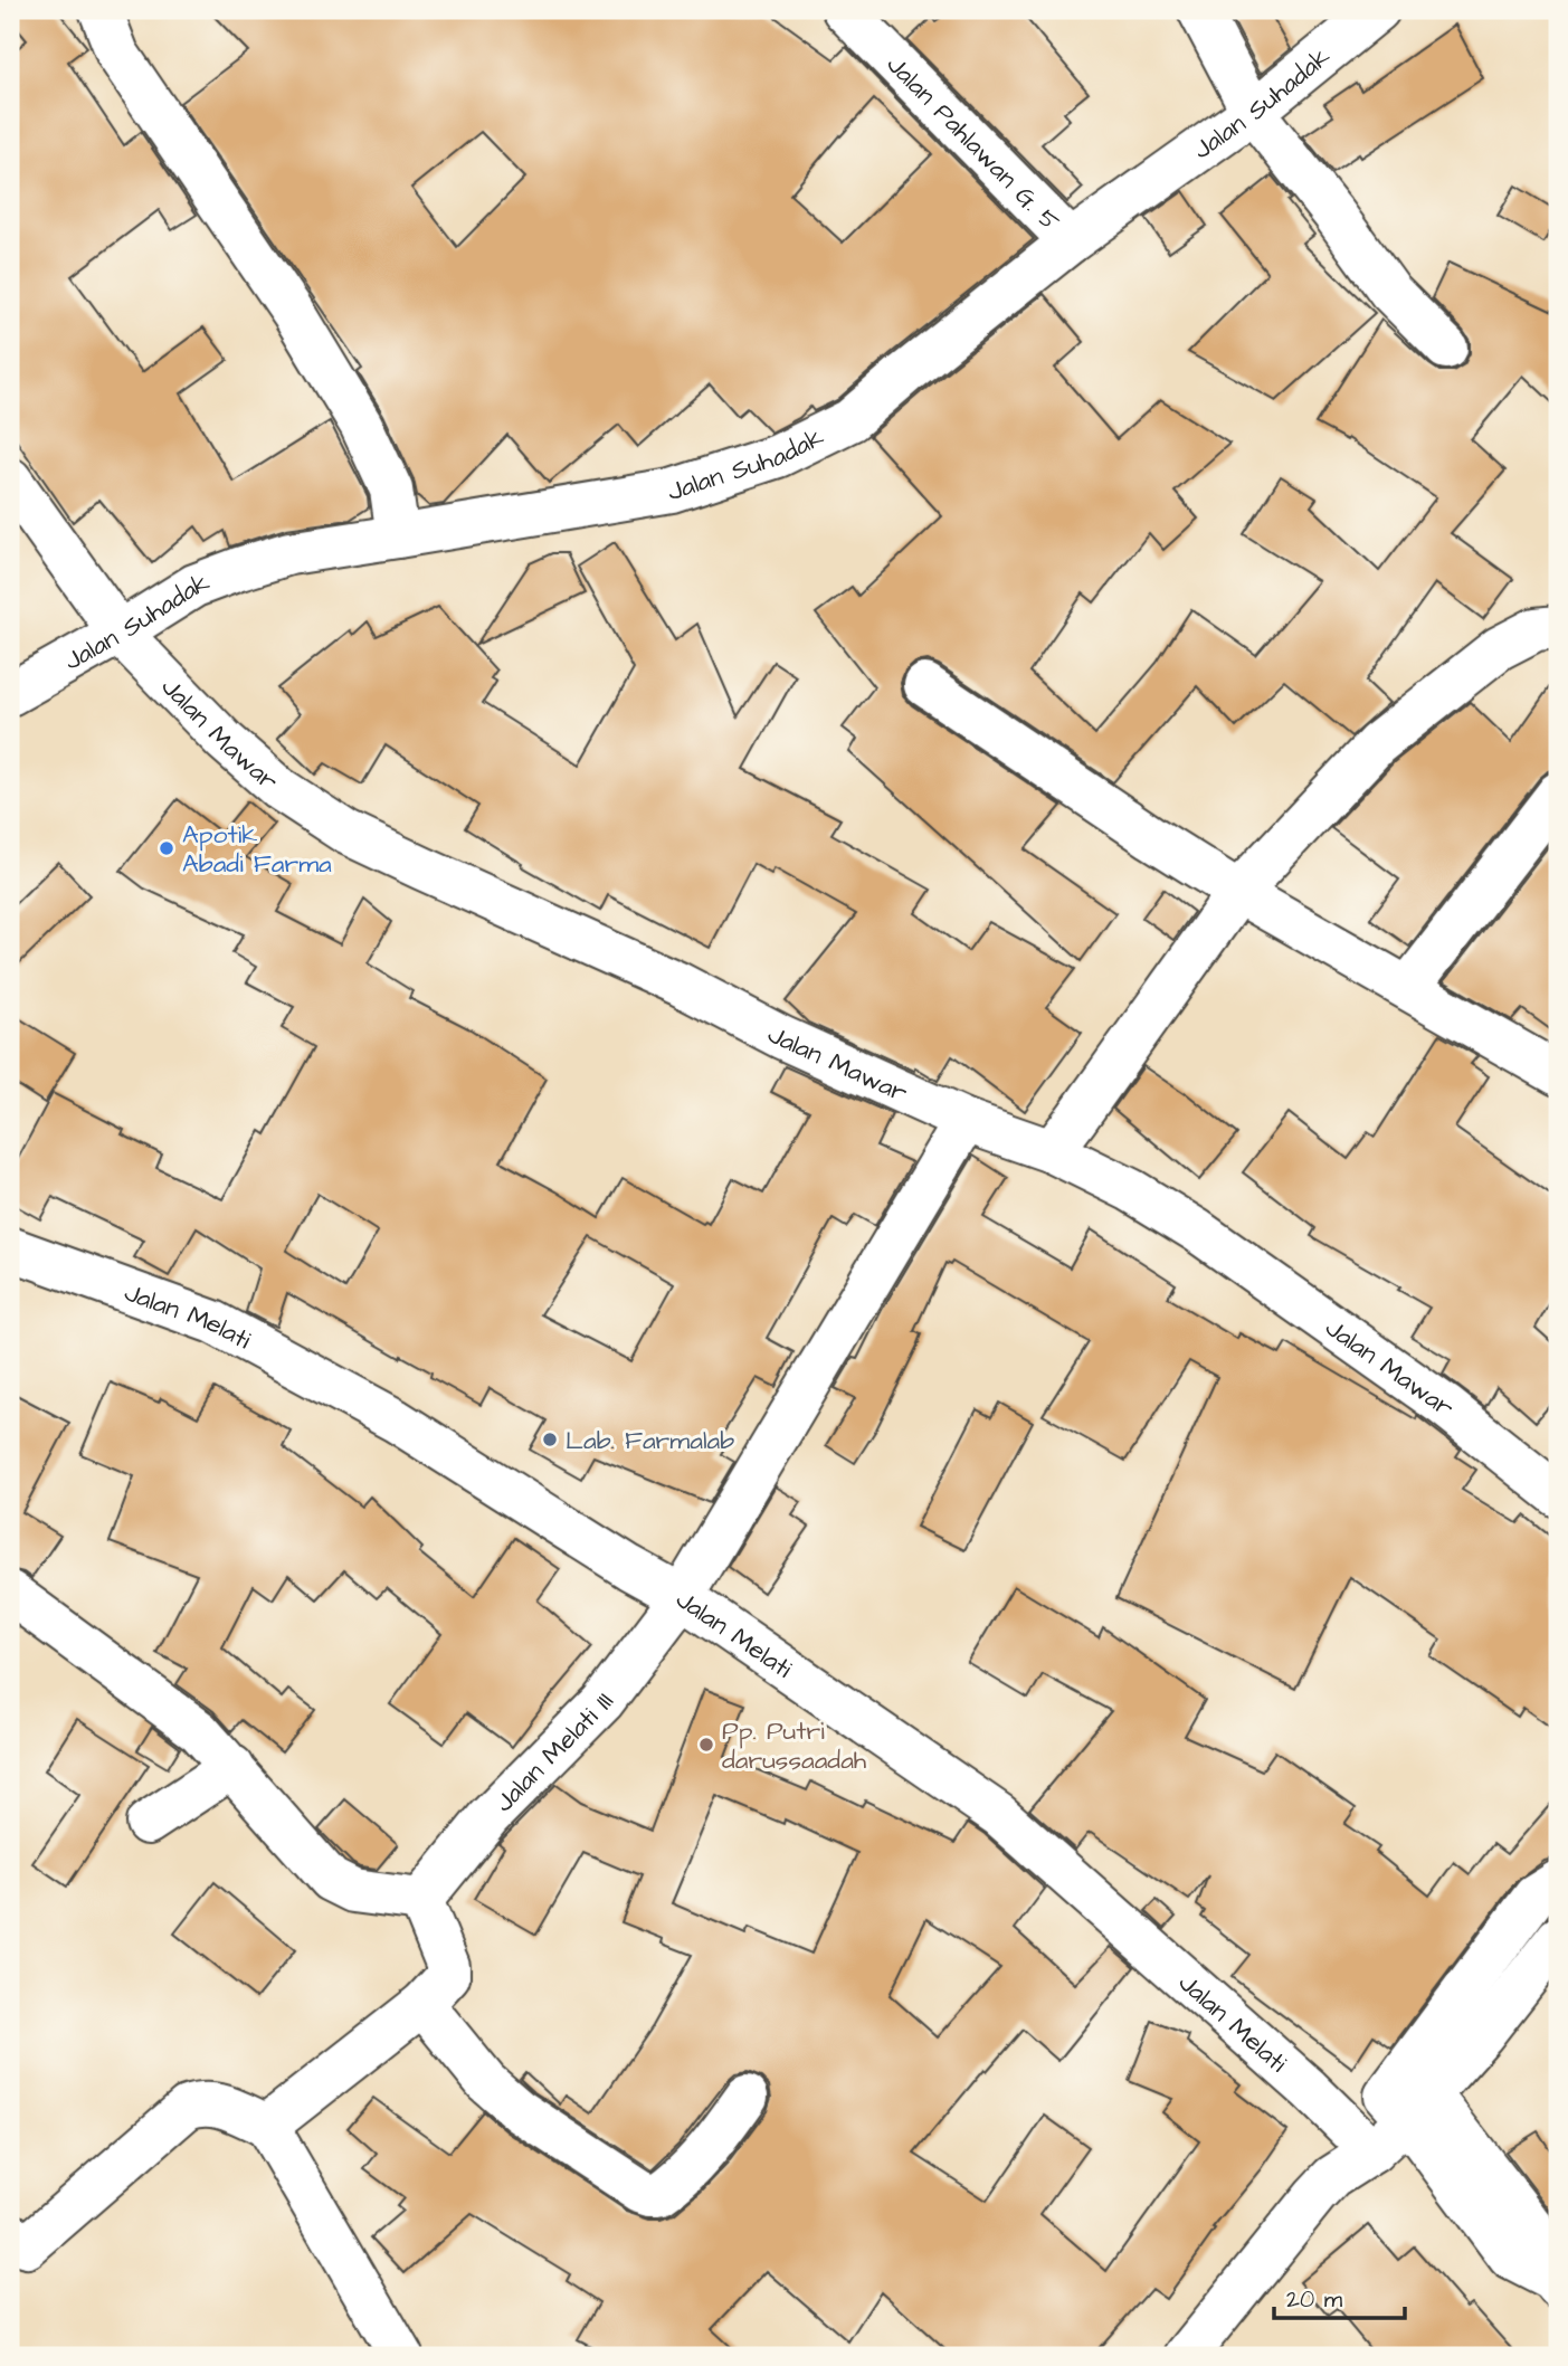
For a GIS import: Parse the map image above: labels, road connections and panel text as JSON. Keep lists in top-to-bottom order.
{
  "streets": {
    "main road": [
      "Jalan Suhadak",
      "Jalan Pahlawan G. 5",
      "Jalan Mawar",
      "Jalan Melati",
      "Jalan Melati III"
    ]
  },
  "crossings": [
    ["Jalan Suhadak", "Jalan Pahlawan G. 5"],
    ["Jalan Suhadak", "Jalan Mawar"],
    ["Jalan Mawar", "Jalan Melati III"],
    ["Jalan Melati", "Jalan Melati III"]
  ],
  "places": ["Apotik Abadi Farma", "Lab. Farmalab", "Pp. Putri darussaadah"],
  "scale_bar": "20 m"
}
